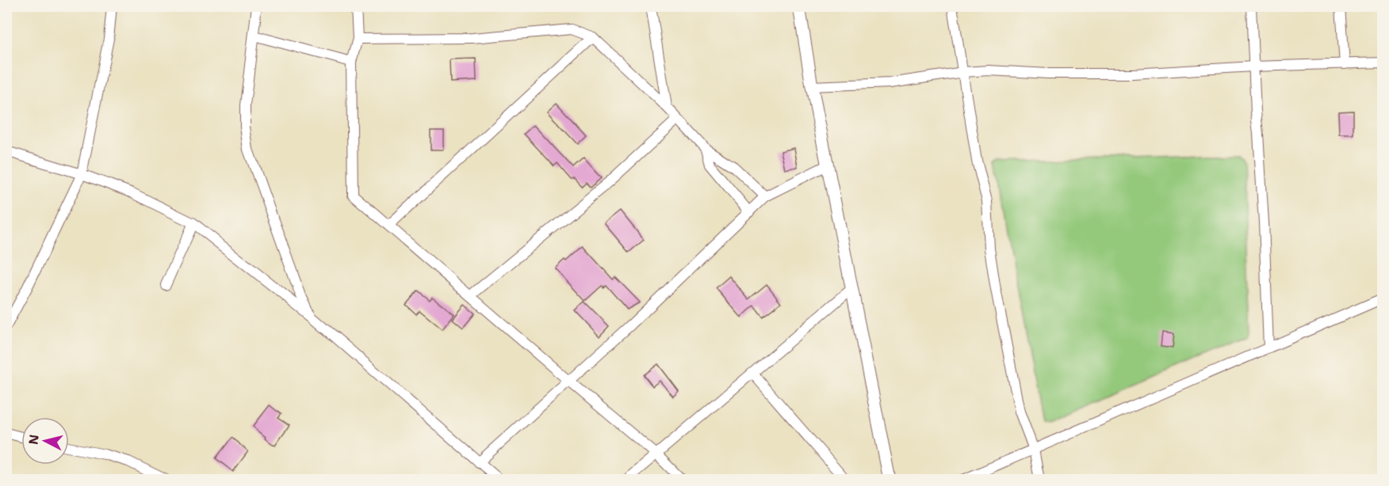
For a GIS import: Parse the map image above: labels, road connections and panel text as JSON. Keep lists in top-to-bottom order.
{
  "north": "left"
}
